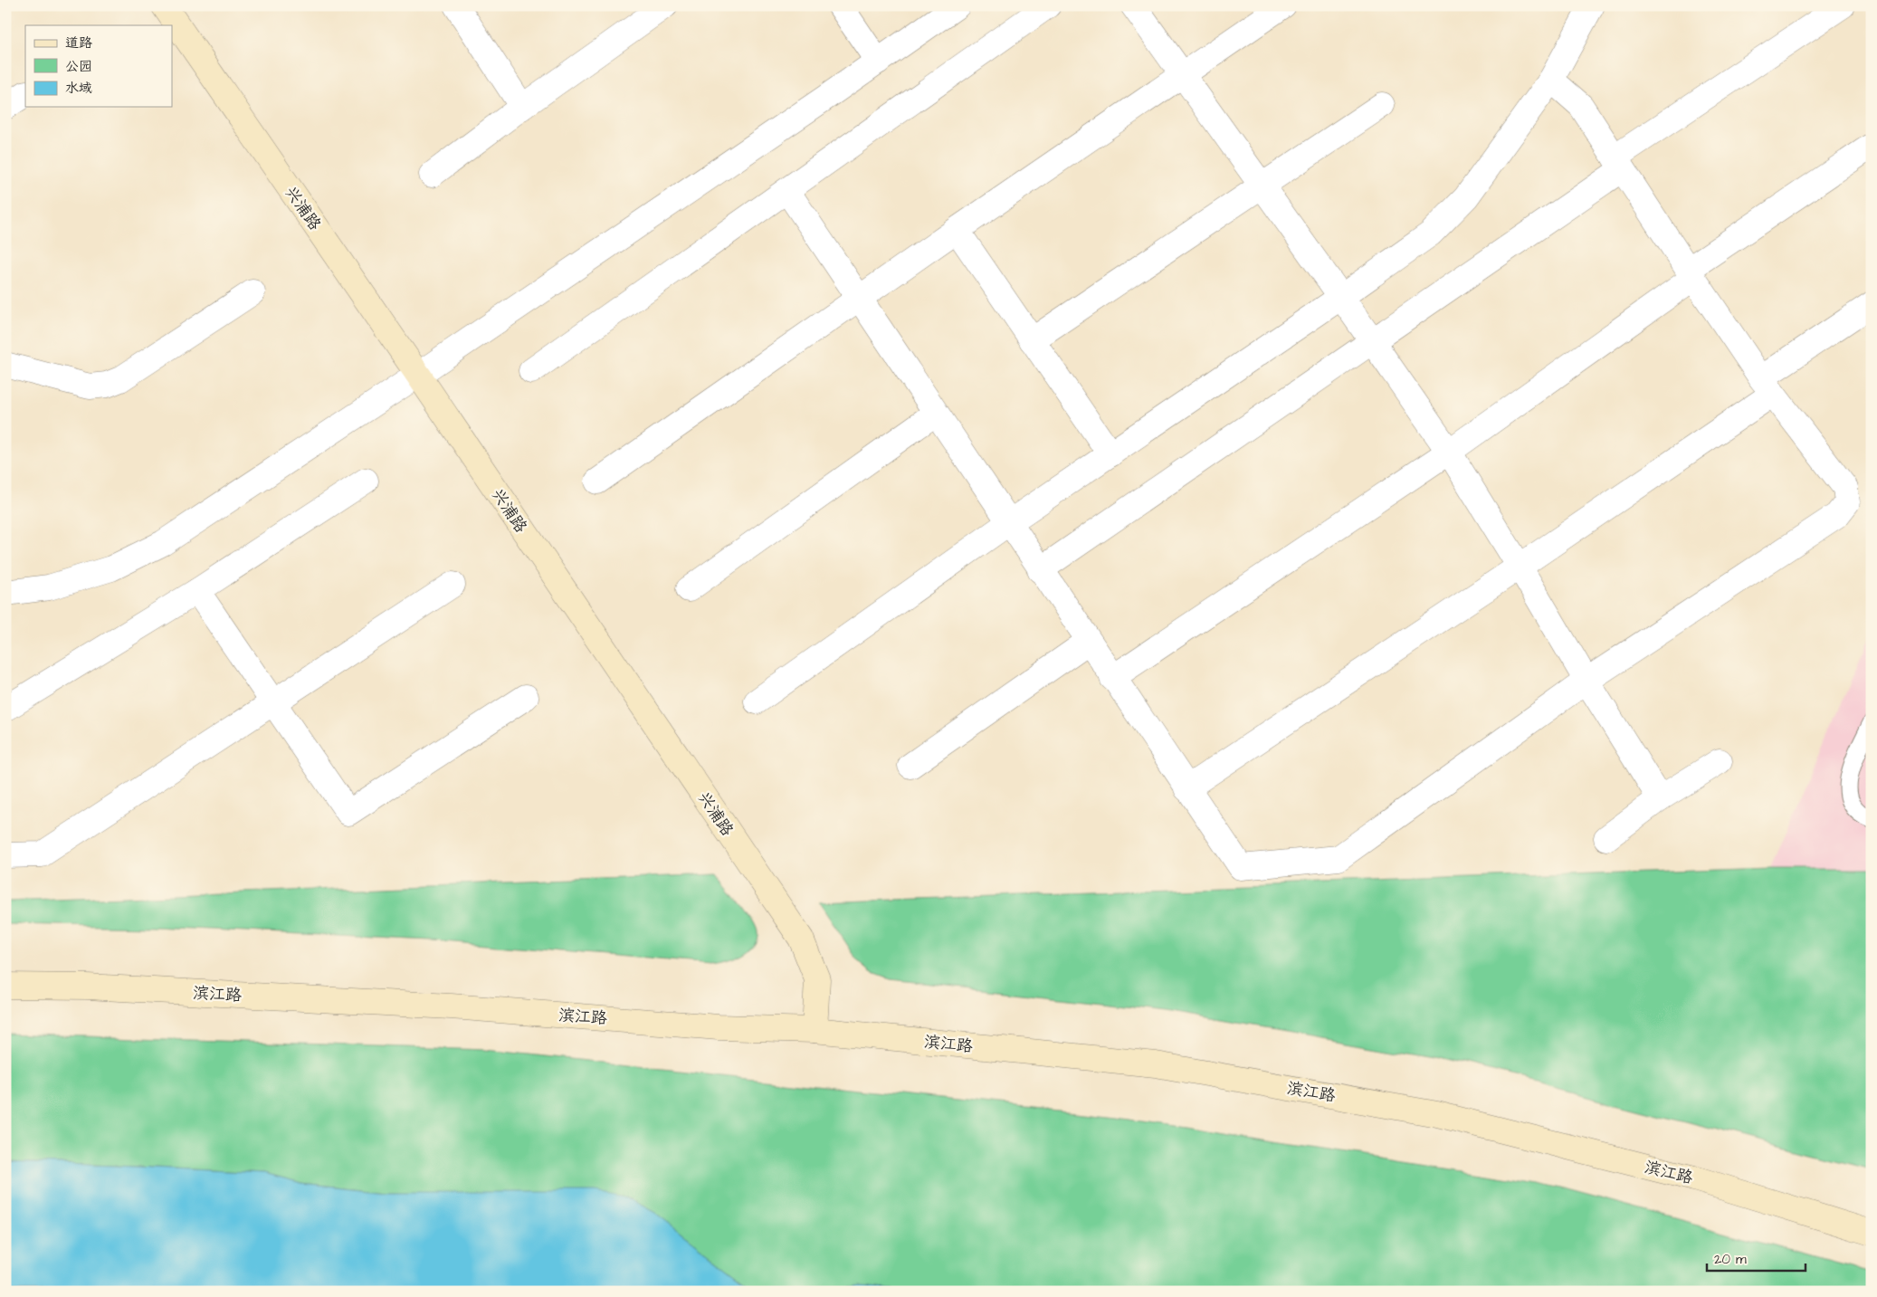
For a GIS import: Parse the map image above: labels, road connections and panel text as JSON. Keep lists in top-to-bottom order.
{
  "streets": {
    "main road": ["兴浦路", "滨江路"]
  },
  "crossings": [
    ["兴浦路", "滨江路"]
  ],
  "legend": ["道路", "公园", "水域"],
  "scale_bar": "20 m"
}
